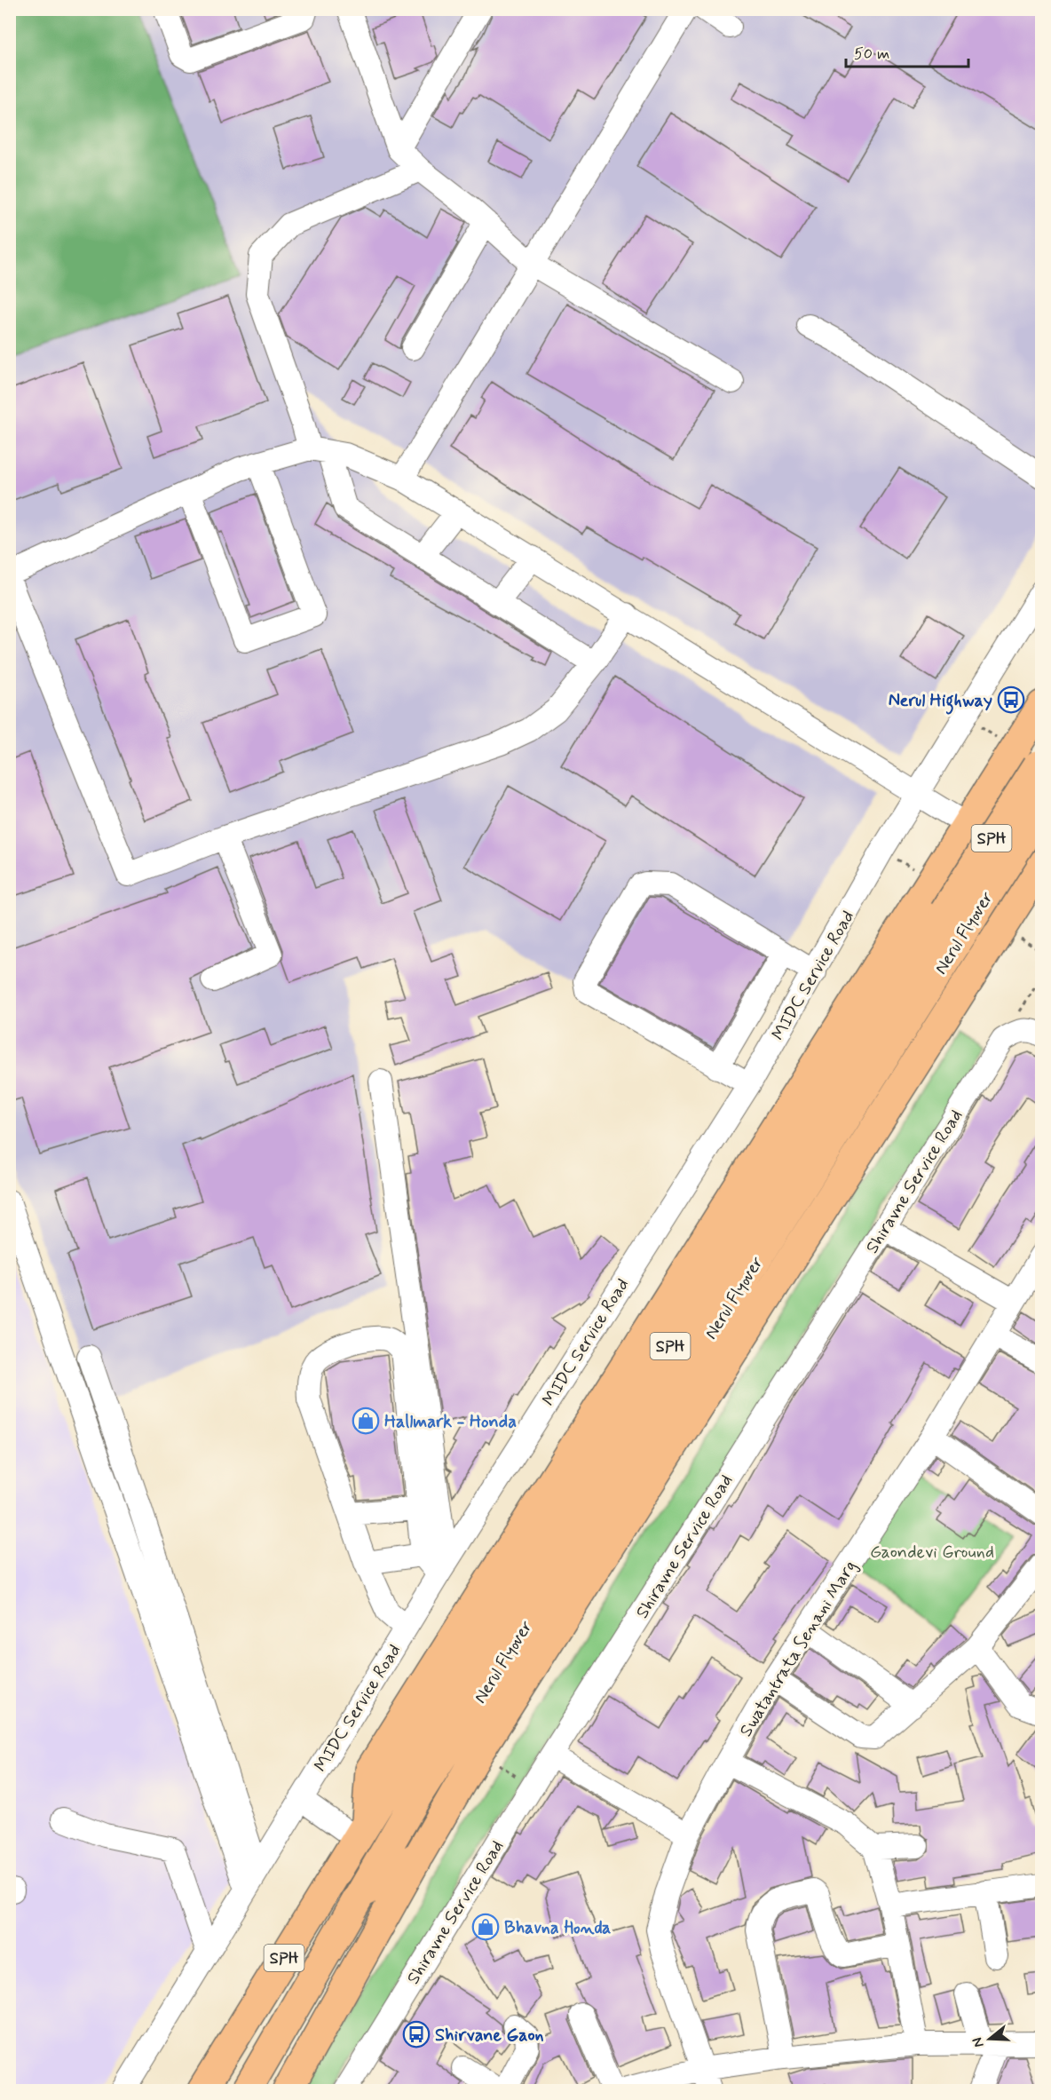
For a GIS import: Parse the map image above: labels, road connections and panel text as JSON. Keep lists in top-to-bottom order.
{
  "streets": {
    "highway": ["SPH", "Nerul Flyover"],
    "street": ["MIDC Service Road", "Shiravne Service Road", "Swatantrata Senani Marg"]
  },
  "crossings": [
    ["SPH", "Nerul Flyover"]
  ],
  "parks": ["Gaondevi Ground"],
  "places": {
    "bus stop": ["Nerul Highway", "Shirvane Gaon"],
    "shop": ["Hallmark - Honda", "Bhavna Honda"]
  },
  "scale_bar": "50 m",
  "north": "left"
}
